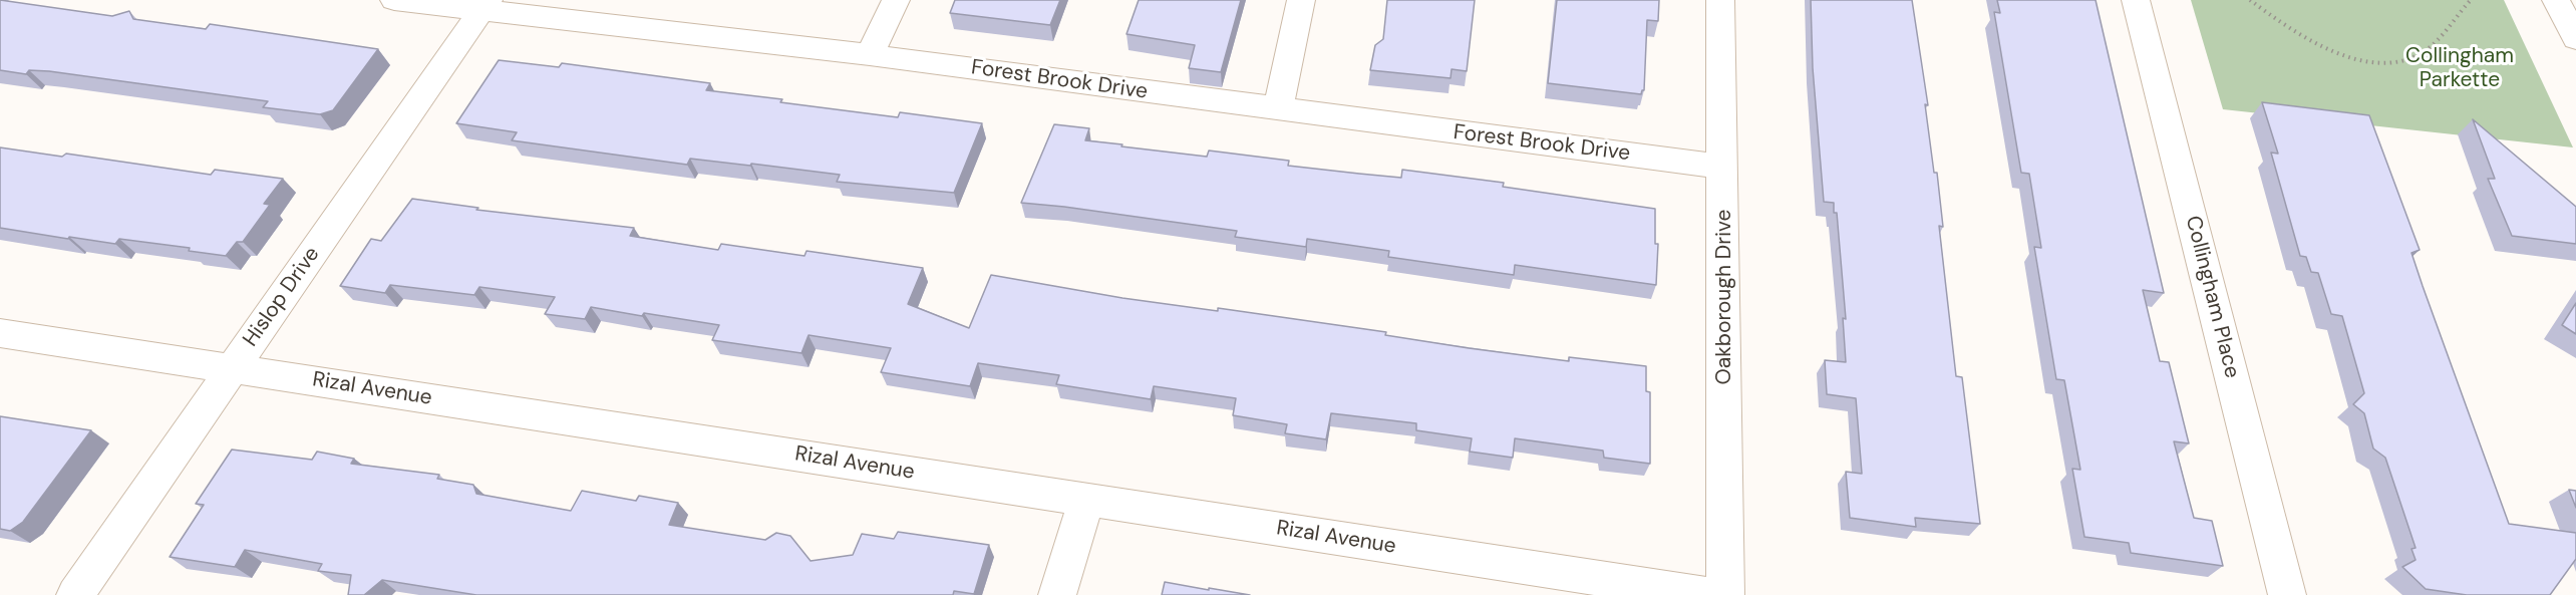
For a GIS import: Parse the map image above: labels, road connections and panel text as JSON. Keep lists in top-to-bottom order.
{
  "streets": {
    "street": [
      "Forest Brook Drive",
      "Hislop Drive",
      "Oakborough Drive",
      "Collingham Place",
      "Rizal Avenue"
    ]
  },
  "crossings": [
    ["Forest Brook Drive", "Hislop Drive"],
    ["Forest Brook Drive", "Oakborough Drive"],
    ["Hislop Drive", "Rizal Avenue"]
  ],
  "parks": ["Collingham Parkette"]
}
